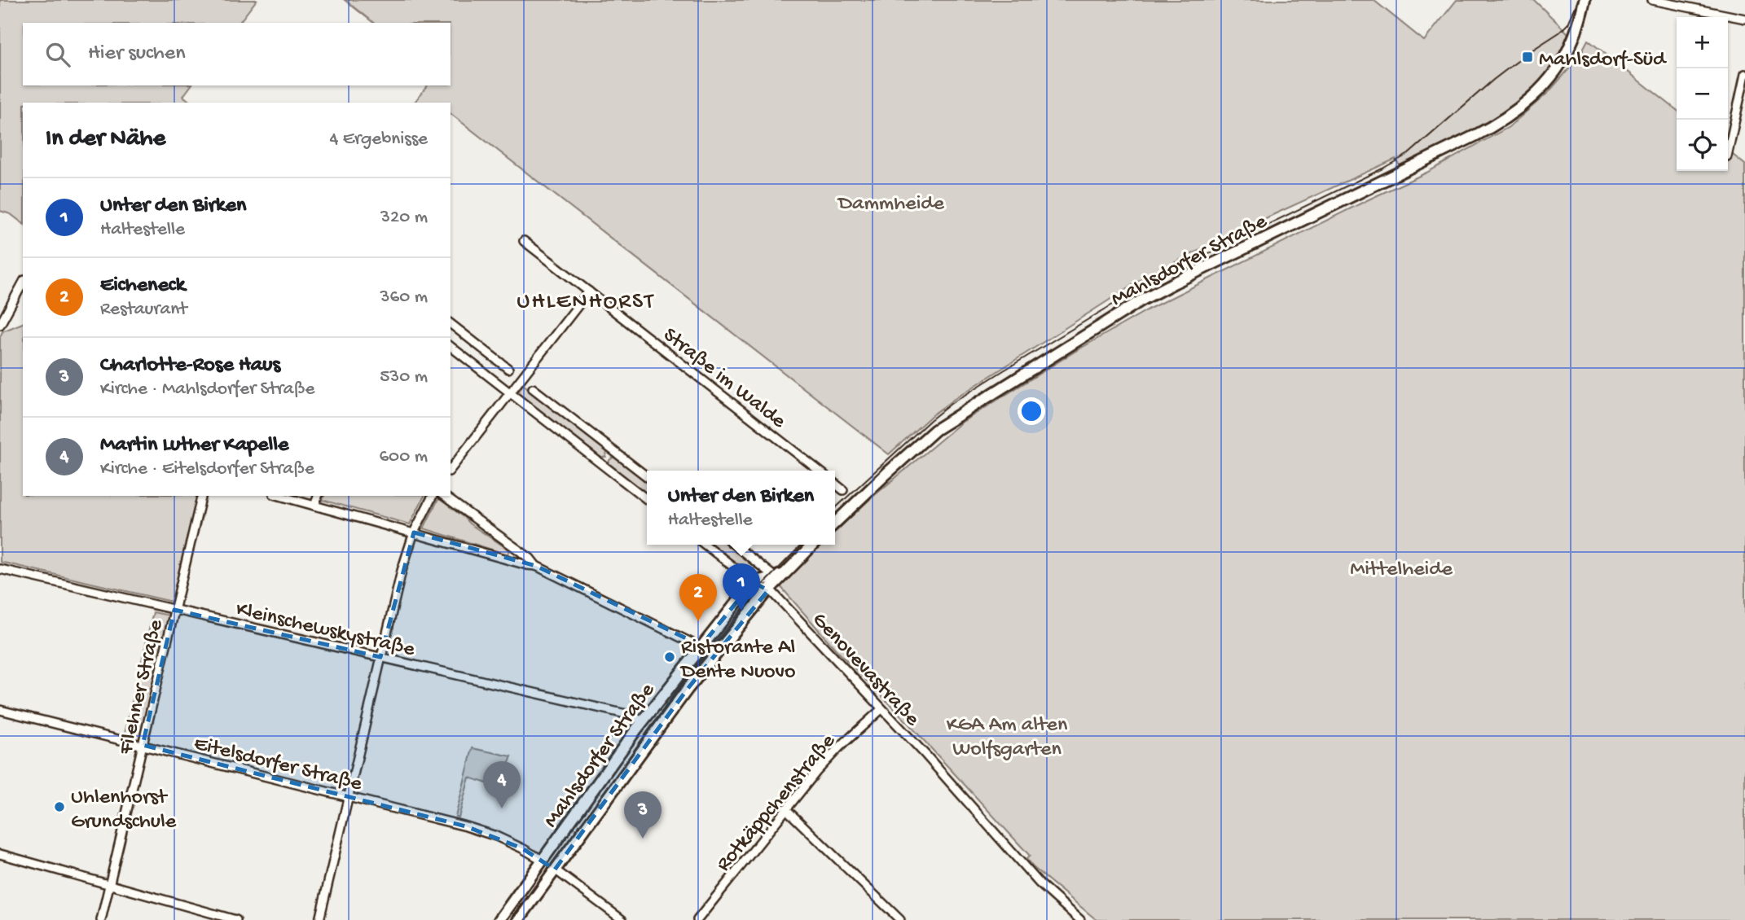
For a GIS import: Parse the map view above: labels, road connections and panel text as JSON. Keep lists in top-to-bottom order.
{
  "streets": {
    "main road": ["Mahlsdorfer Straße"],
    "street": [
      "Straße im Walde",
      "Kleinschewskystraße",
      "Genovevastraße",
      "Filehner Straße",
      "Eitelsdorfer Straße",
      "Rotkäppchenstraße"
    ]
  },
  "crossings": [
    ["Mahlsdorfer Straße", "Kleinschewskystraße"],
    ["Mahlsdorfer Straße", "Genovevastraße"],
    ["Mahlsdorfer Straße", "Eitelsdorfer Straße"],
    ["Kleinschewskystraße", "Filehner Straße"],
    ["Genovevastraße", "Rotkäppchenstraße"],
    ["Filehner Straße", "Eitelsdorfer Straße"]
  ],
  "districts": ["UHLENHORST"],
  "parks": ["Dammheide", "Mittelheide", "KGA Am alten Wolfsgarten"],
  "places": {
    "transit": ["Mahlsdorf-Süd"],
    "other": ["Ristorante Al Dente Nuovo", "Uhlenhorst Grundschule"]
  },
  "page": {
    "map_buttons": ["+", "−"],
    "search": "Hier suchen",
    "heading": ["In der Nähe", "4 Ergebnisse"],
    "list": [
      {
        "mark": "1",
        "name": "Unter den Birken",
        "note": "Haltestelle",
        "value": "320 m"
      },
      {
        "mark": "2",
        "name": "Eicheneck",
        "note": "Restaurant",
        "value": "360 m"
      },
      {
        "mark": "3",
        "name": "Charlotte-Rose Haus",
        "note": "Kirche · Mahlsdorfer Straße",
        "value": "530 m"
      },
      {
        "mark": "4",
        "name": "Martin Luther Kapelle",
        "note": "Kirche · Eitelsdorfer Straße",
        "value": "600 m"
      }
    ],
    "popup": ["Unter den Birken", "Haltestelle"],
    "pins": [
      "1",
      "2",
      "4",
      "3"
    ]
  }
}
